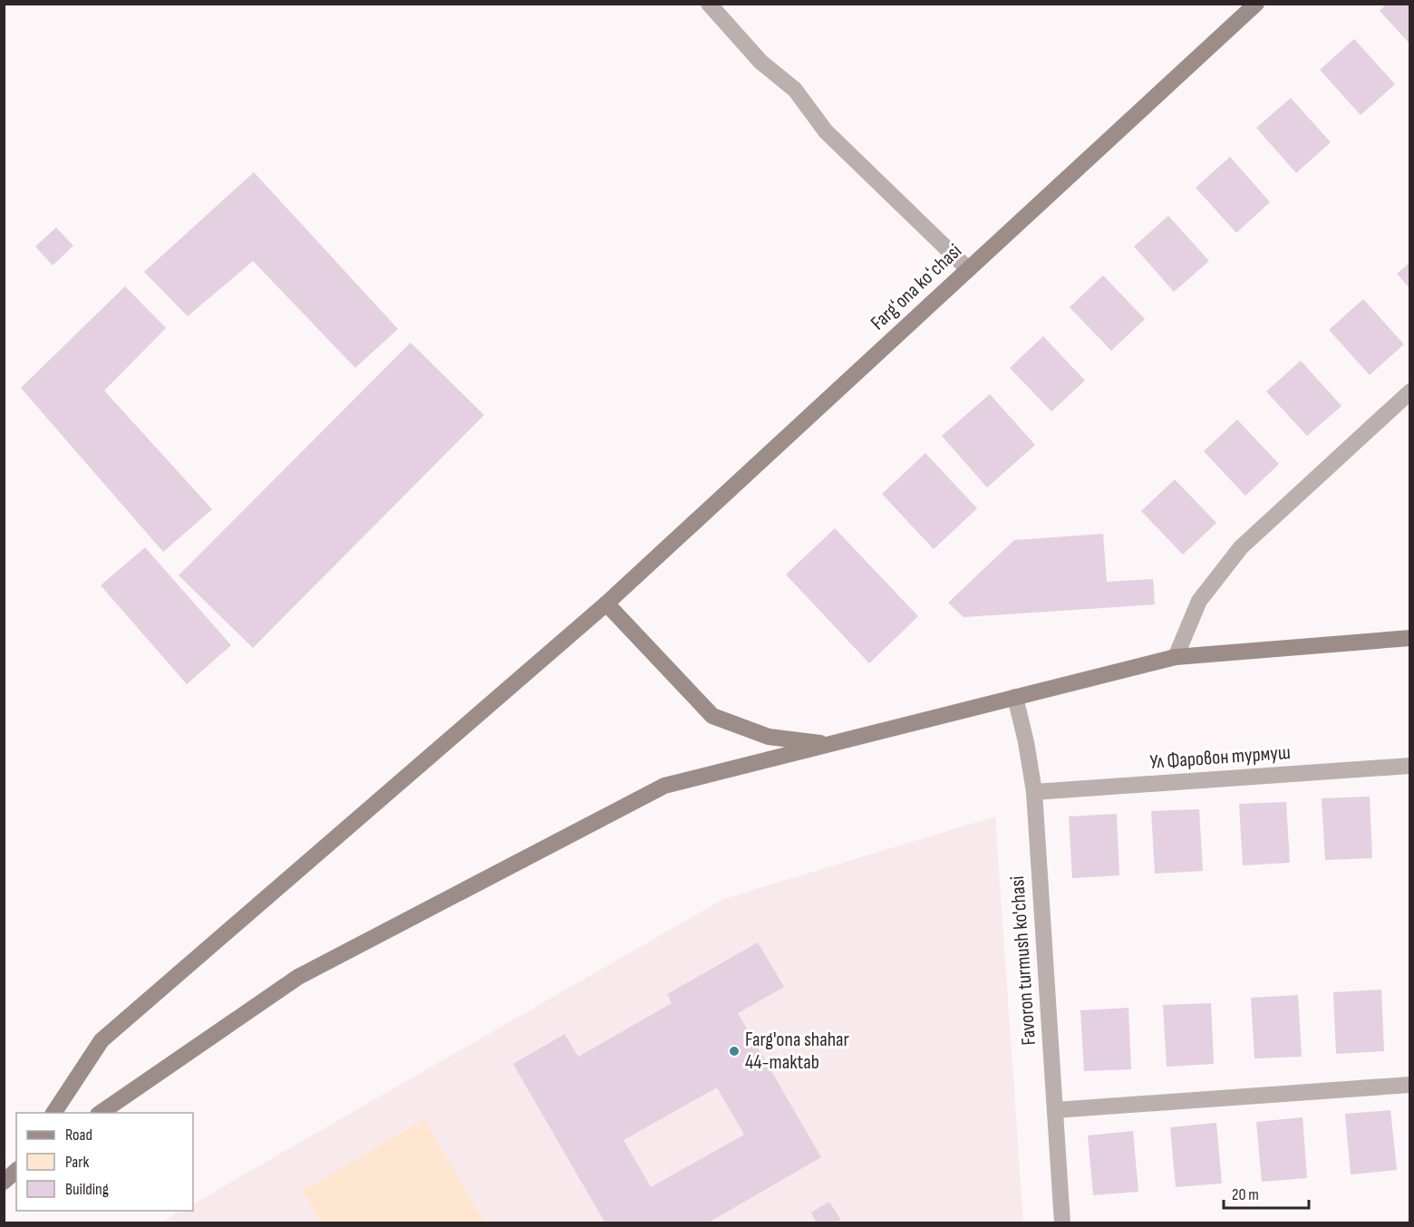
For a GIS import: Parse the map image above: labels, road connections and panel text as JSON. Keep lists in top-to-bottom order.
{
  "streets": {
    "street": ["Fargʻona koʻchasi", "Ул Фаровон турмуш", "Favoron turmush ko'chasi"]
  },
  "crossings": [
    ["Ул Фаровон турмуш", "Favoron turmush ko'chasi"]
  ],
  "places": ["Farg'ona shahar 44-maktab"],
  "legend": ["Road", "Park", "Building"],
  "scale_bar": "20 m"
}
